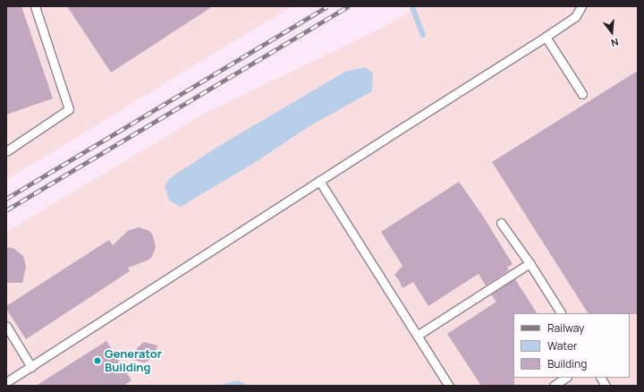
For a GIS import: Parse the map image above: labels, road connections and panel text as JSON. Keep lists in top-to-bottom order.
{
  "places": ["Generator Building"],
  "legend": ["Railway", "Water", "Building"],
  "north": "bottom"
}
